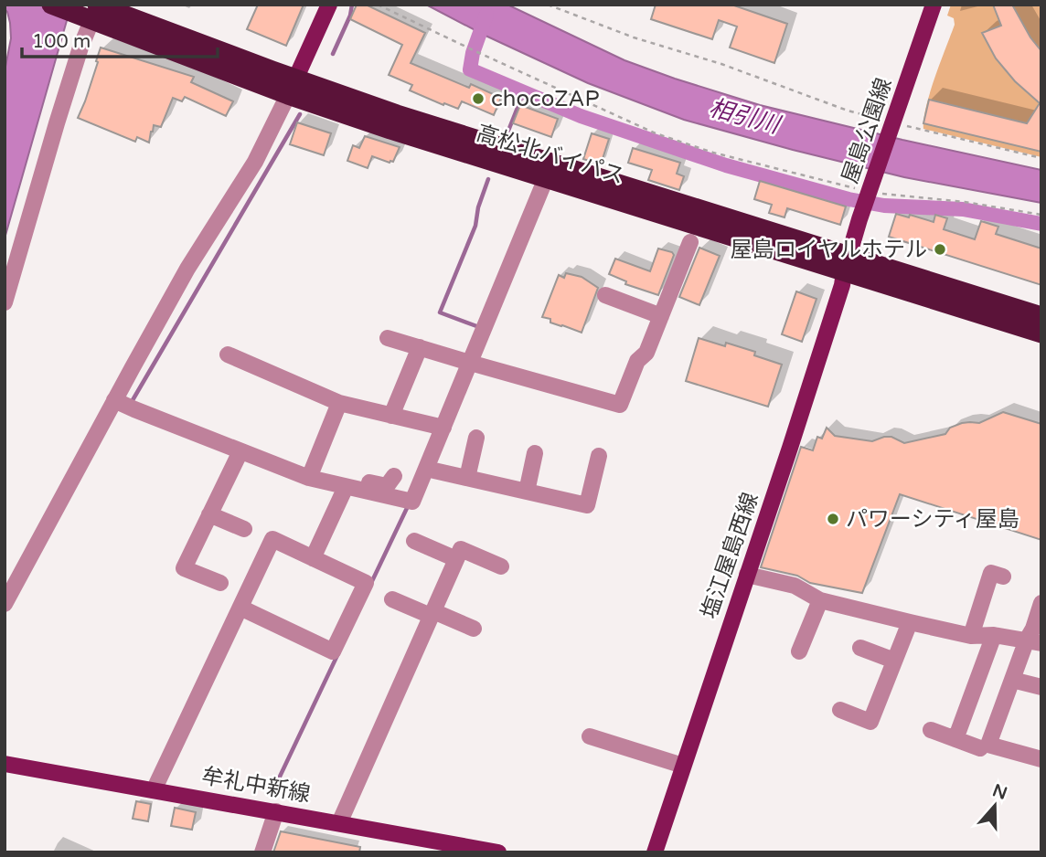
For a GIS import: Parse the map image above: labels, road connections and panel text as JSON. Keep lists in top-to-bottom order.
{
  "streets": {
    "highway": ["高松北バイパス"],
    "main road": ["屋島公園線", "塩江屋島西線", "牟礼中新線"]
  },
  "crossings": [
    ["屋島公園線", "高松北バイパス"],
    ["屋島公園線", "塩江屋島西線"],
    ["高松北バイパス", "塩江屋島西線"]
  ],
  "water": ["相引川"],
  "places": ["chocoZAP", "屋島ロイヤルホテル", "パワーシティ屋島"],
  "scale_bar": "100 m",
  "north": "top"
}
